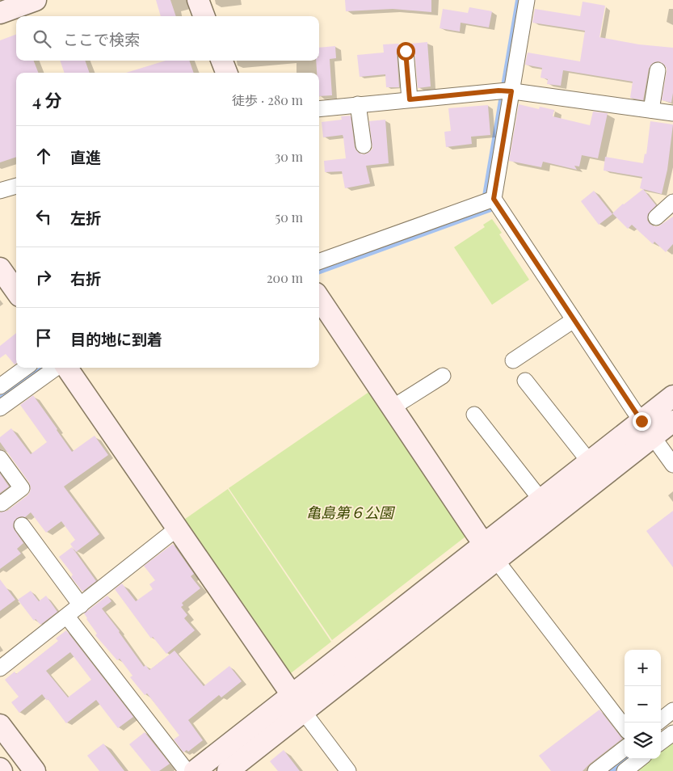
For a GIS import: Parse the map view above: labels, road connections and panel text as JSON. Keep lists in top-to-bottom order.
{
  "parks": ["亀島第６公園"],
  "page": {
    "search": "ここで検索",
    "heading": ["4 分", "徒歩 · 280 m"],
    "list": [
      ["直進", "30 m"],
      ["左折", "50 m"],
      ["右折", "200 m"],
      "目的地に到着"
    ],
    "map_buttons": ["+", "−"]
  }
}
